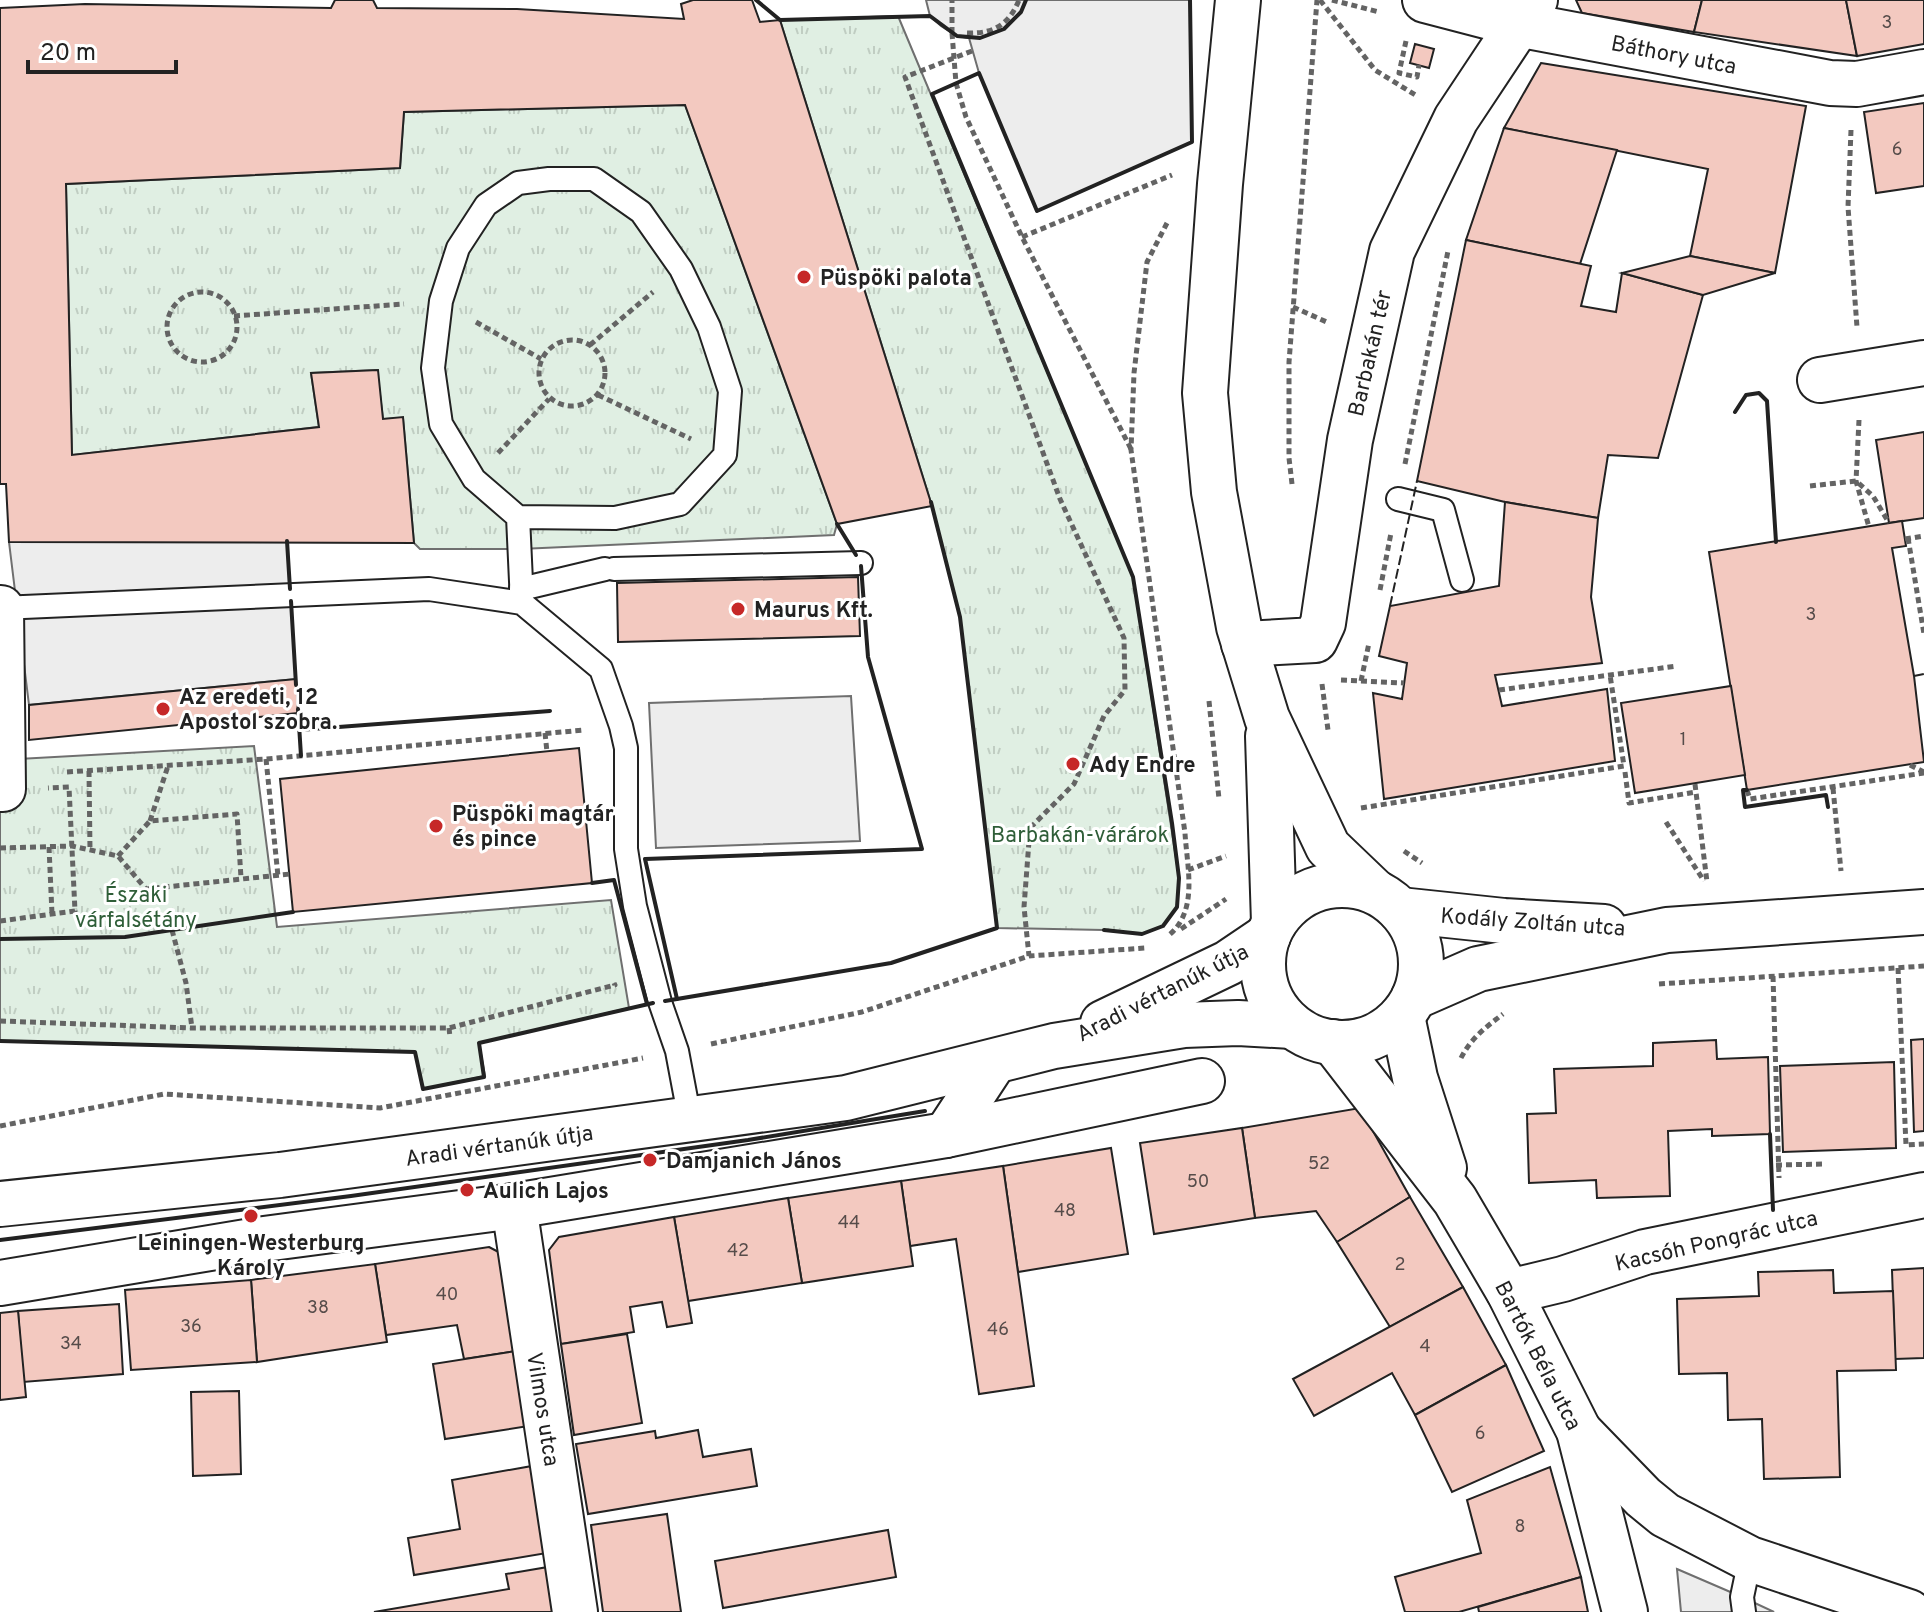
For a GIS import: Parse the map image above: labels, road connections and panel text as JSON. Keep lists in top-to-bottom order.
{
  "streets": {
    "street": [
      "Báthory utca",
      "Barbakán tér",
      "Kodály Zoltán utca",
      "Aradi vértanúk útja",
      "Kacsóh Pongrác utca",
      "Bartók Béla utca",
      "Vilmos utca"
    ]
  },
  "crossings": [
    ["Báthory utca", "Barbakán tér"],
    ["Kodály Zoltán utca", "Aradi vértanúk útja"],
    ["Kodály Zoltán utca", "Bartók Béla utca"],
    ["Aradi vértanúk útja", "Bartók Béla utca"],
    ["Kacsóh Pongrác utca", "Bartók Béla utca"]
  ],
  "parks": ["Barbakán-várárok", "Északi várfalsétány"],
  "places": [
    "Püspöki palota",
    "Maurus Kft.",
    "Az eredeti, 12 Apostol szobra.",
    "Ady Endre",
    "Püspöki magtár és pince",
    "Damjanich János",
    "Aulich Lajos",
    "Leiningen-Westerburg Károly"
  ],
  "house_numbers": [
    "3",
    "6",
    "3",
    "1",
    "52",
    "50",
    "48",
    "44",
    "42",
    "2",
    "40",
    "38",
    "36",
    "46",
    "34",
    "4",
    "6",
    "8"
  ],
  "scale_bar": "20 m"
}
